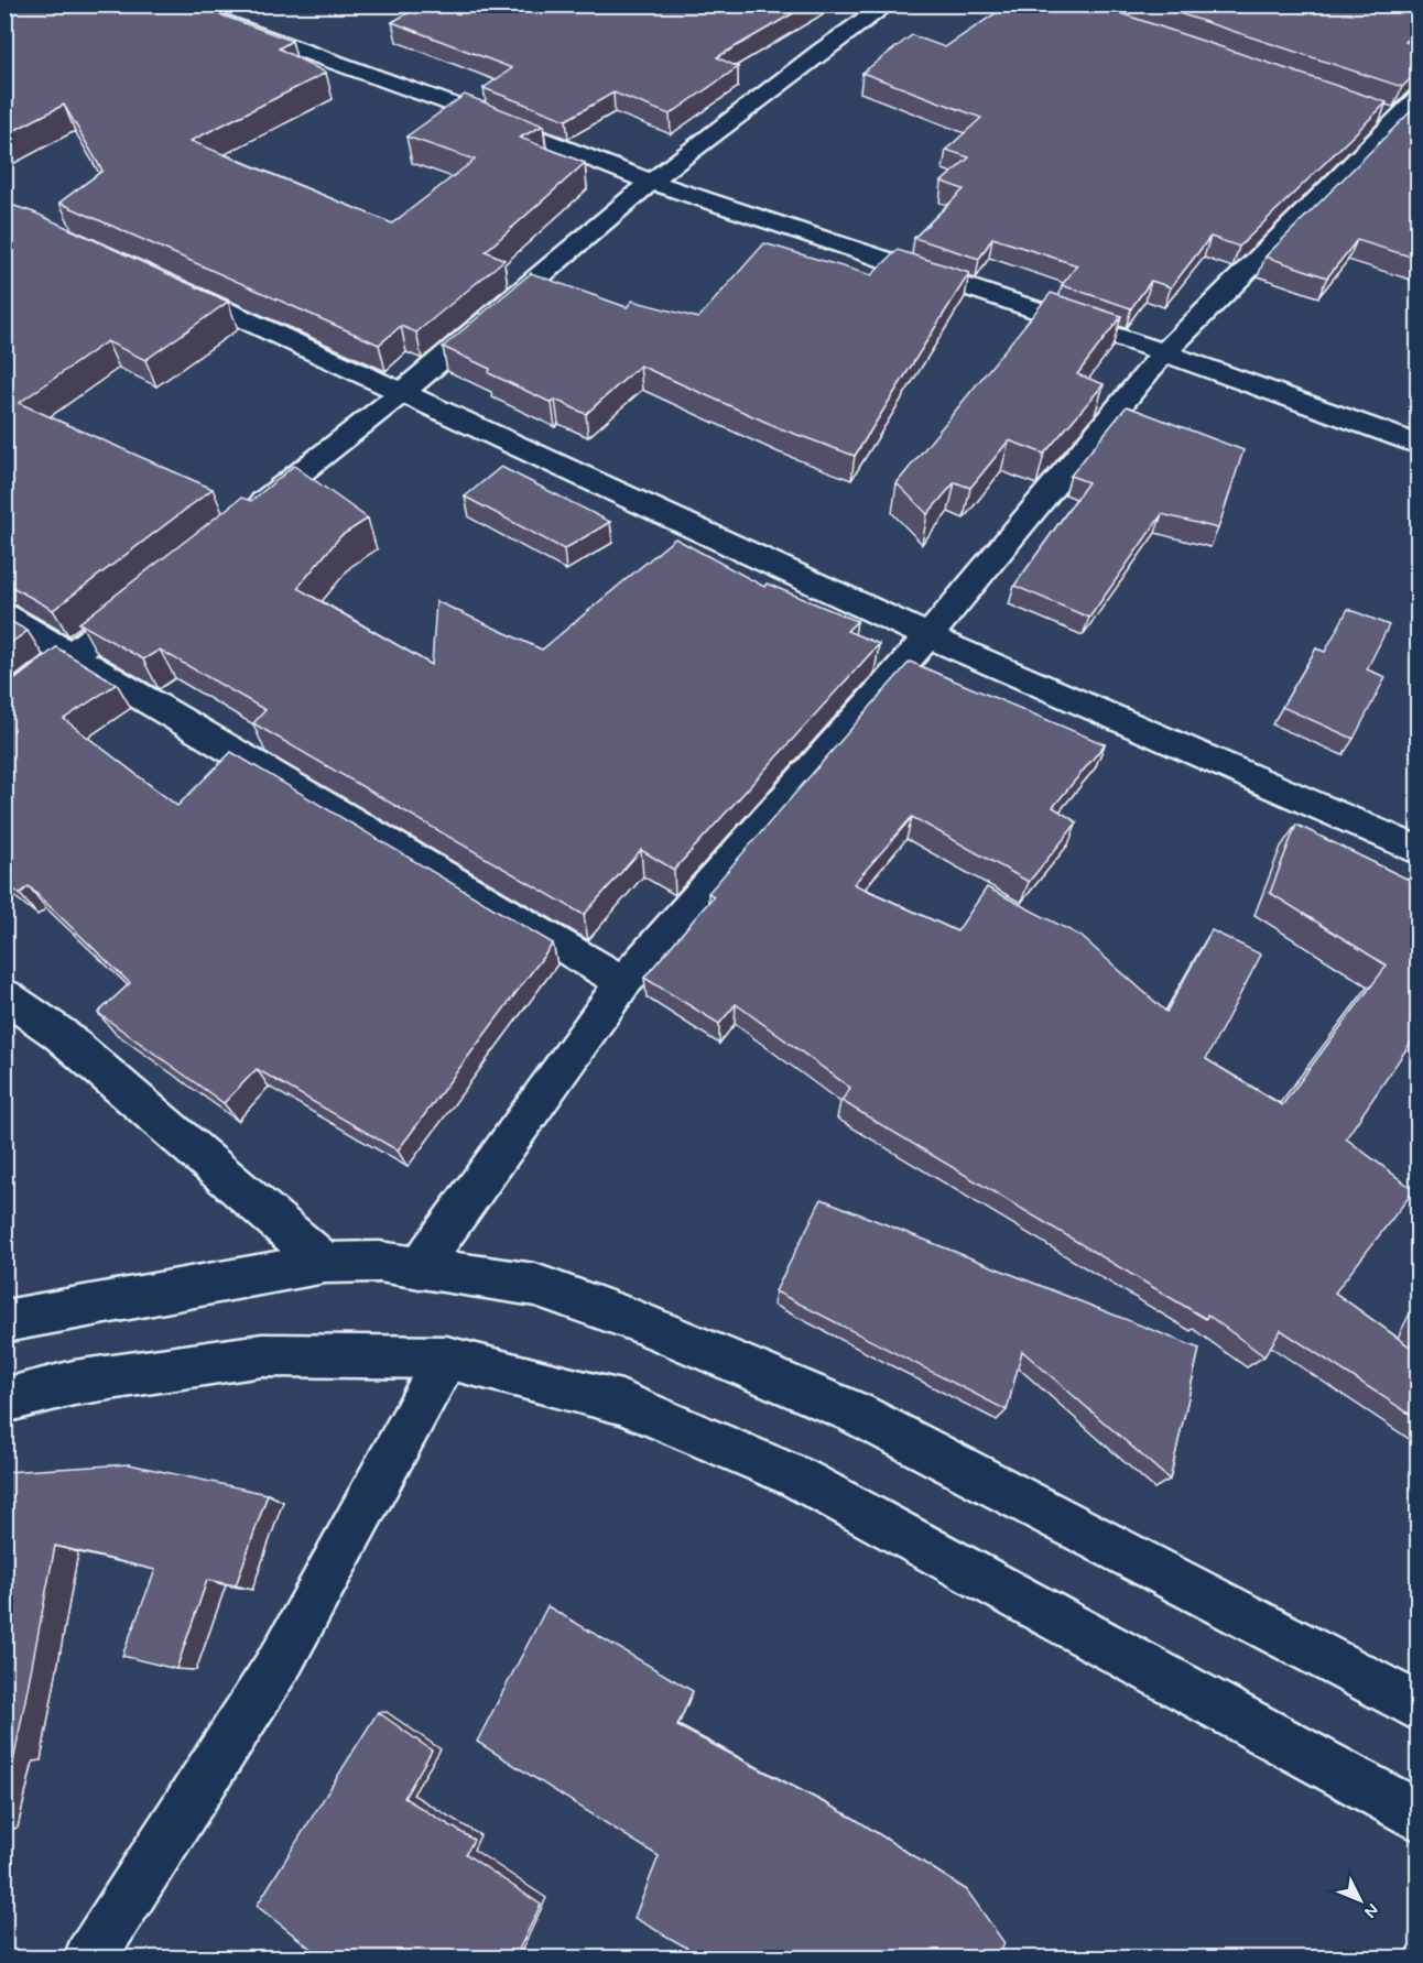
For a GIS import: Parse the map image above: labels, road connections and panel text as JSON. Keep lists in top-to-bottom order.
{
  "north": "bottom right"
}
